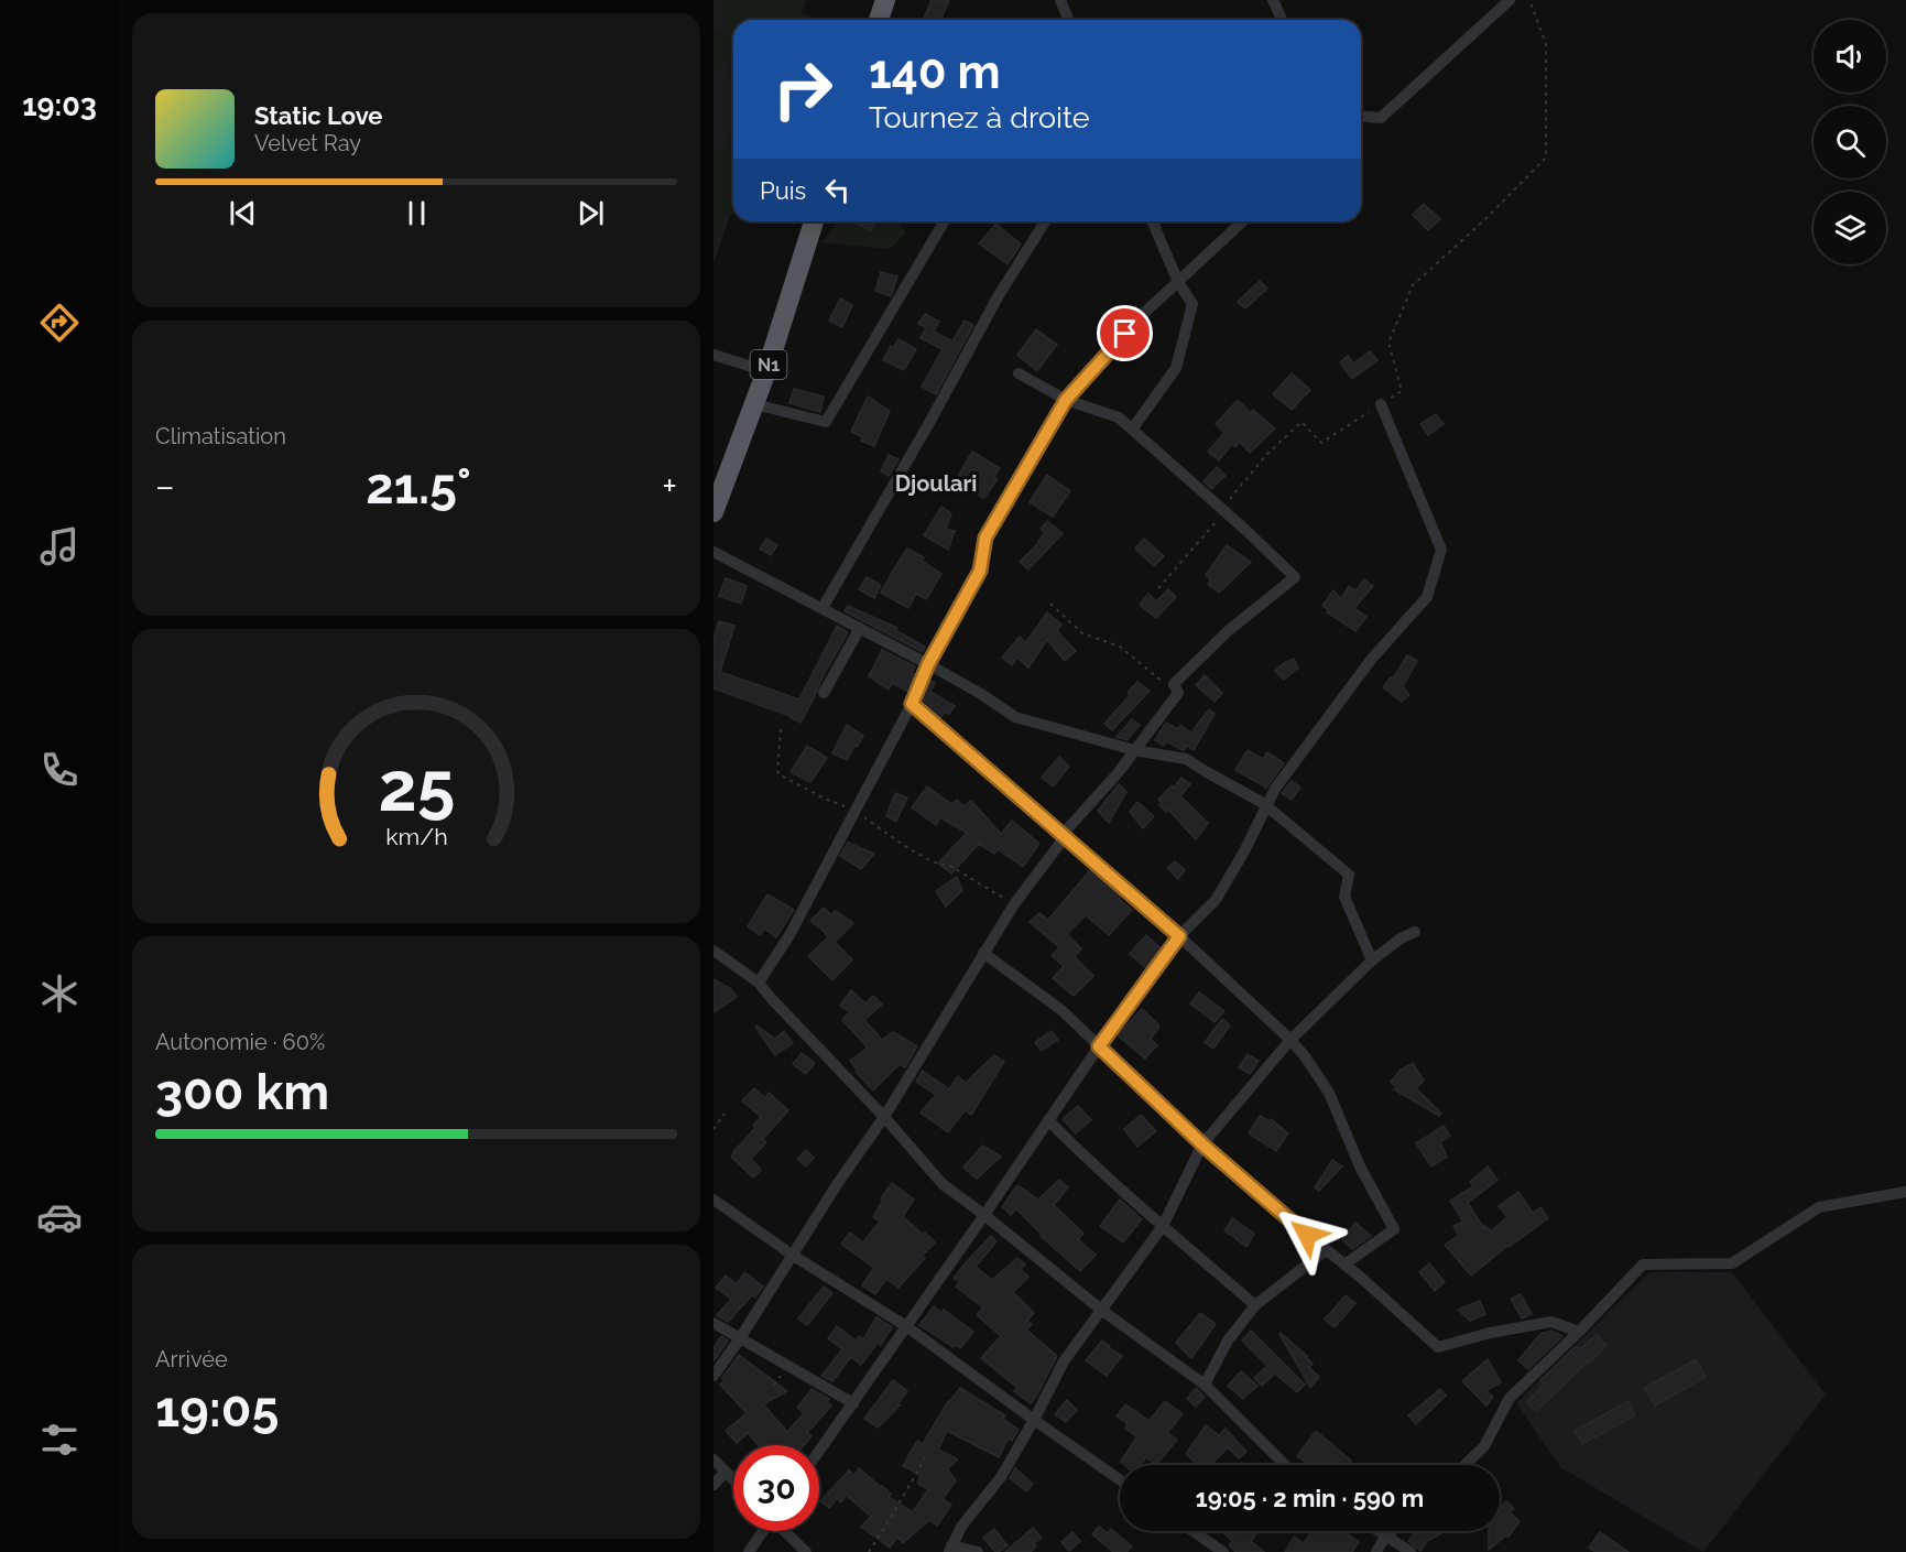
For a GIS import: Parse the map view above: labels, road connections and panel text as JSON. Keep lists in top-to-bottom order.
{
  "streets": {
    "highway": ["N1"]
  },
  "districts": ["Djoulari"],
  "page": {
    "tabs": "19:03",
    "turn": ["140 m", "Tournez à droite"],
    "song": ["Static Love", "Velvet Ray"],
    "then": "Puis",
    "tile": [
      "Climatisation",
      ["Autonomie · 60%", "300 km"],
      ["Arrivée", "19:05"]
    ],
    "heat": ["−", "21.5°", "+"],
    "limit": "30",
    "trip": "19:05 · 2 min · 590 m",
    "gauge": ["25", "km/h"]
  }
}
